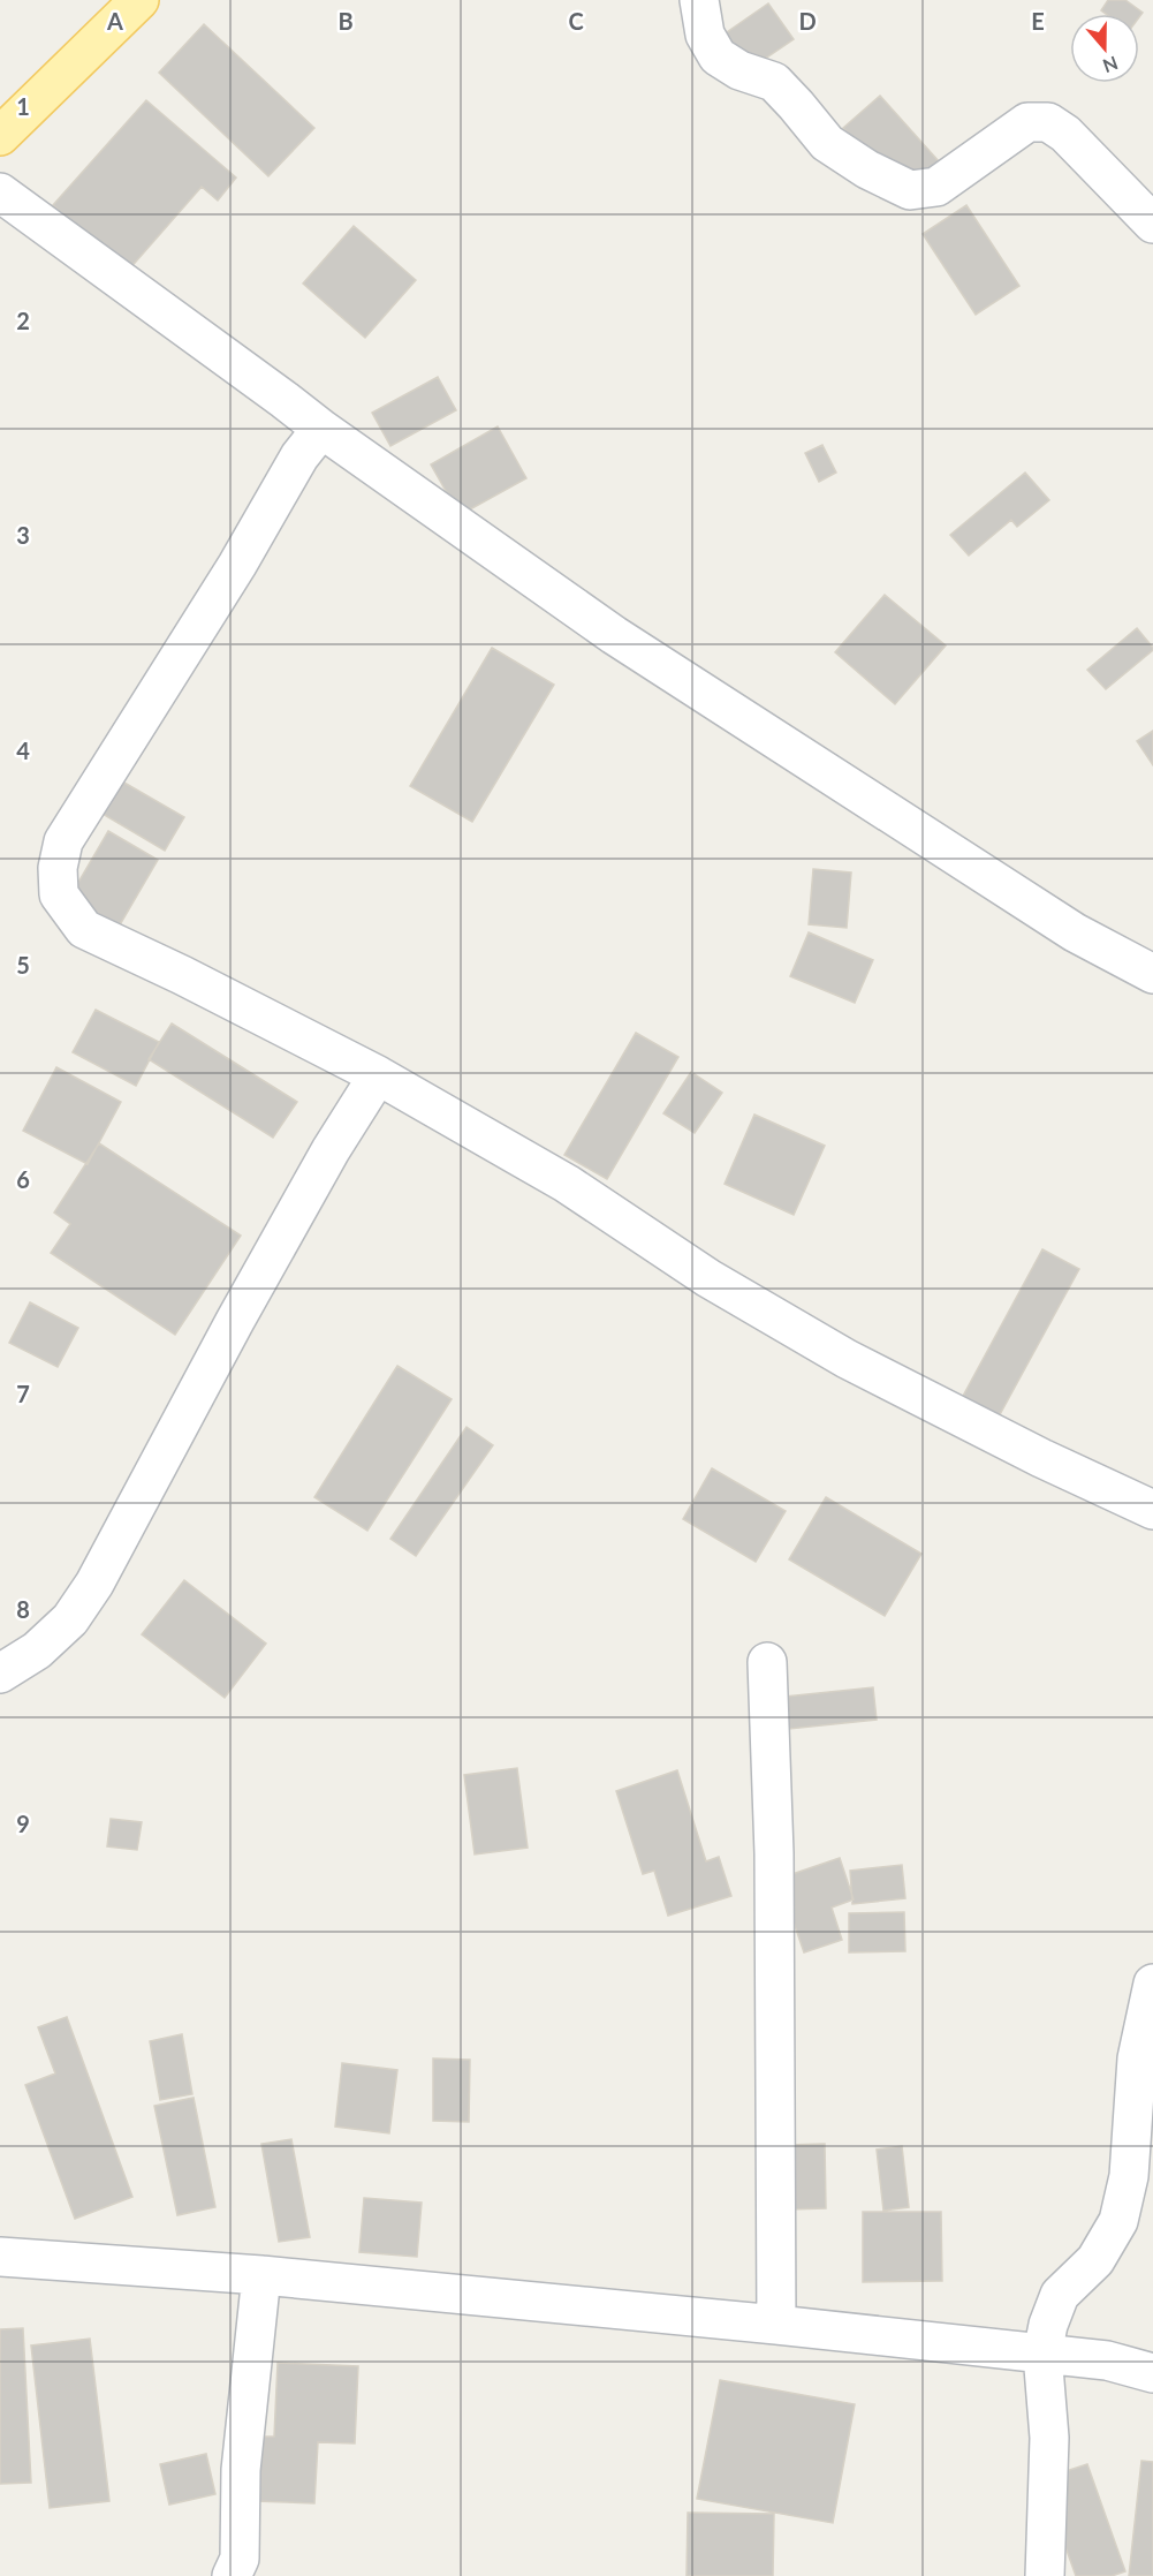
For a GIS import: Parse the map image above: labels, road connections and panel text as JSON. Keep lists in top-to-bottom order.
{
  "north": "bottom",
  "grid": {
    "columns": [
      "A",
      "B",
      "C",
      "D",
      "E"
    ],
    "rows": [
      "1",
      "2",
      "3",
      "4",
      "5",
      "6",
      "7",
      "8",
      "9"
    ]
  }
}
